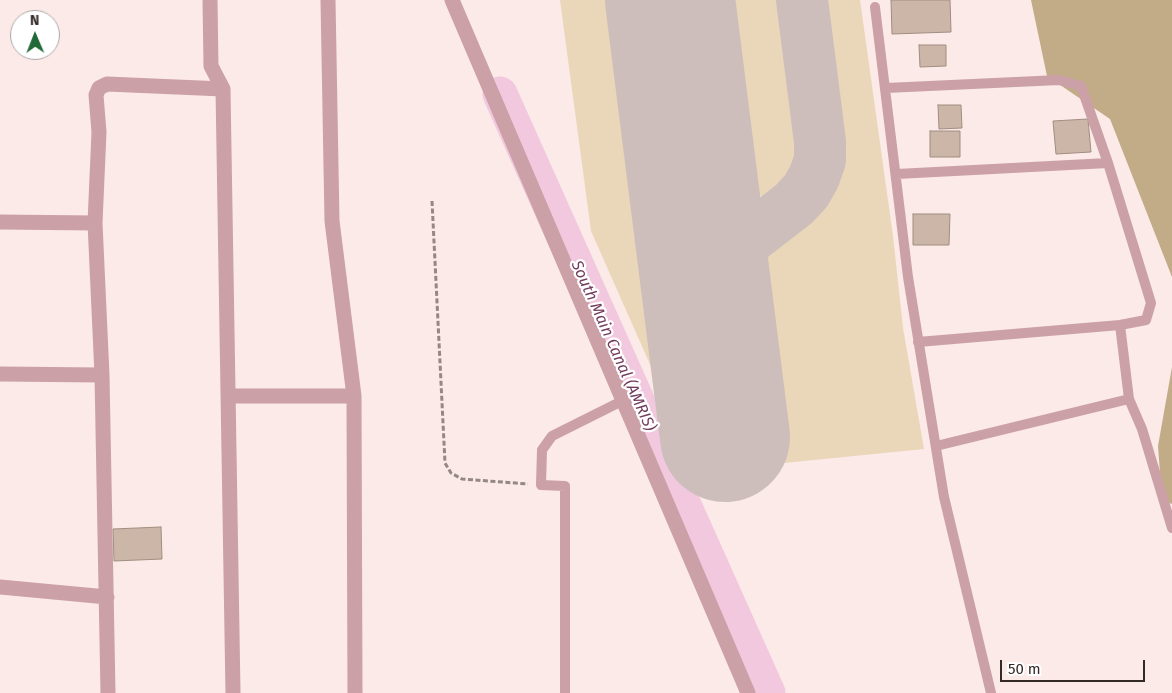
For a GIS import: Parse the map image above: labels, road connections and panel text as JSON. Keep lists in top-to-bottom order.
{
  "water": ["South Main Canal (AMRIS)"],
  "scale_bar": "50 m",
  "north": "top"
}
